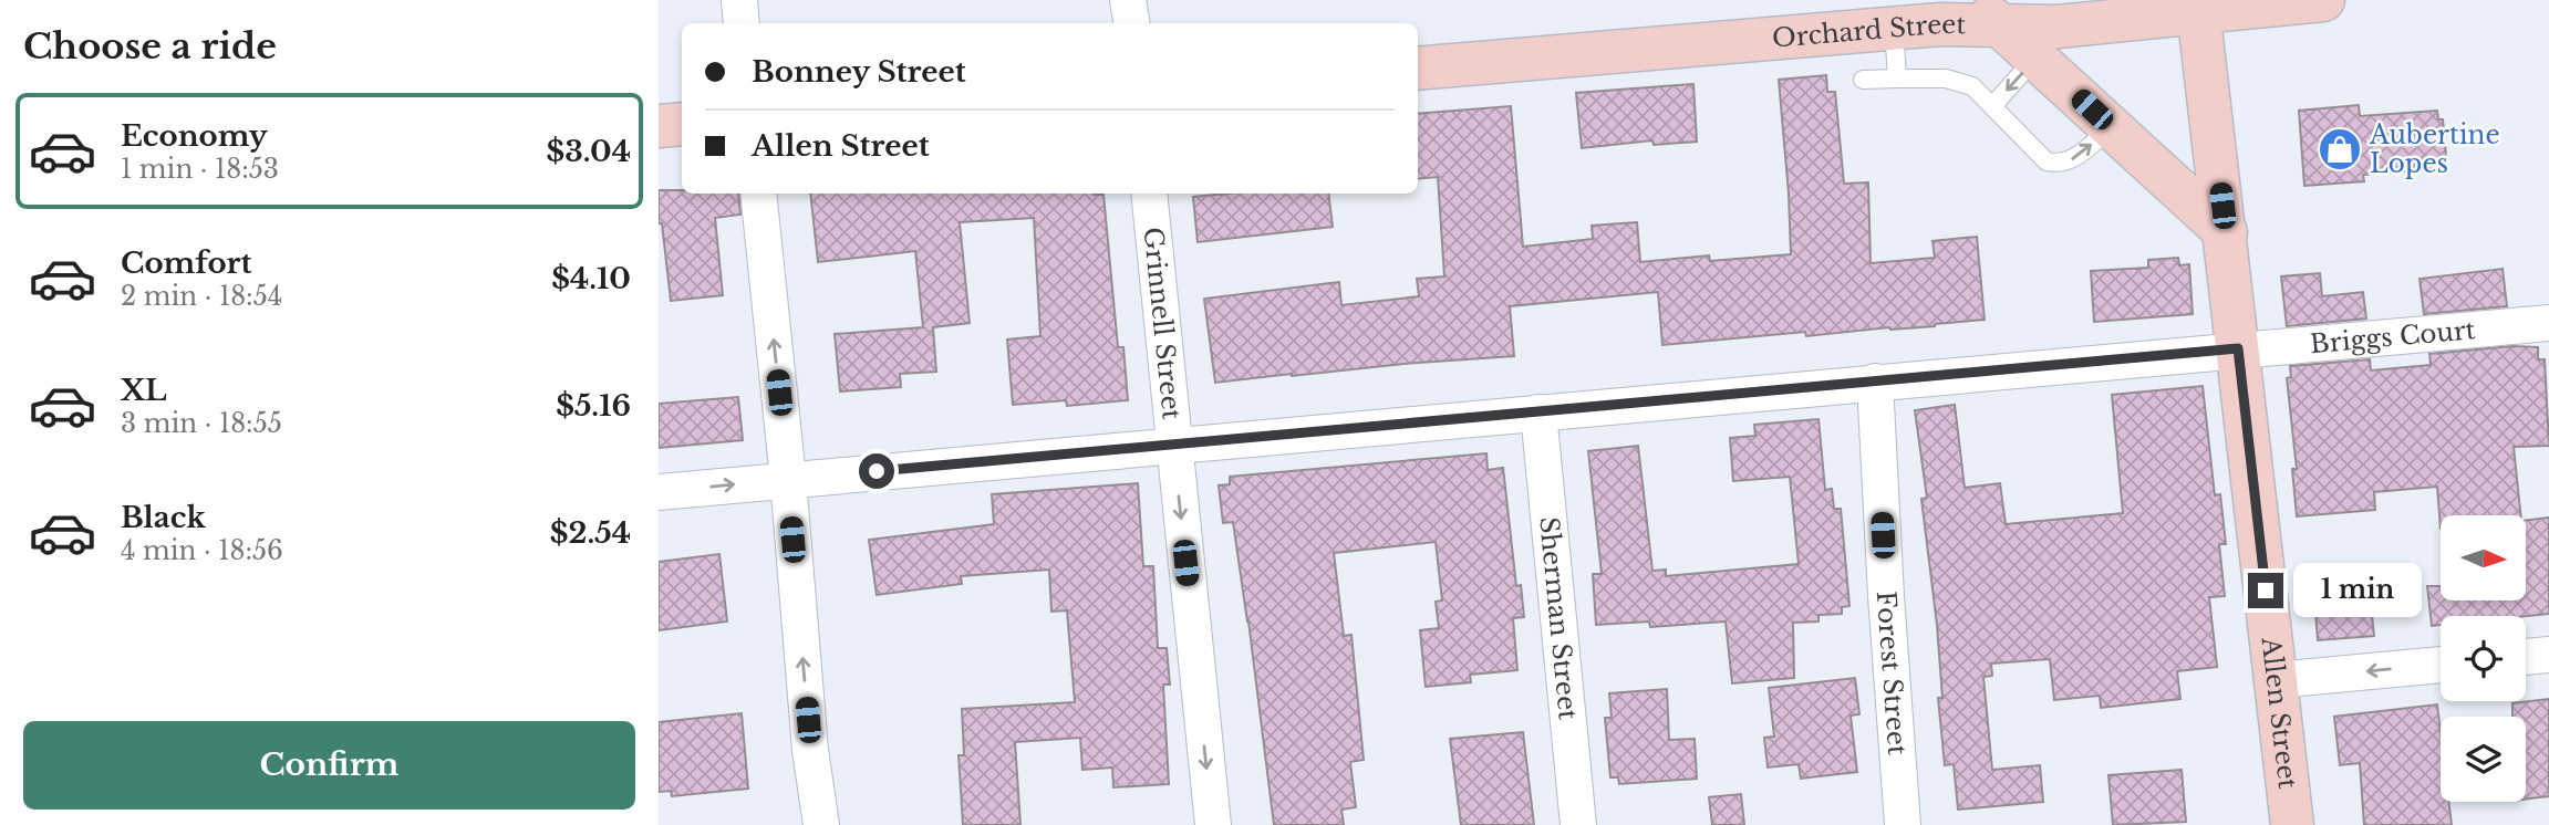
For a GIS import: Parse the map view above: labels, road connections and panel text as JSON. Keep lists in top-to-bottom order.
{
  "streets": {
    "street": [
      "Orchard Street",
      "Grinnell Street",
      "Briggs Court",
      "Sherman Street",
      "Forest Street",
      "Allen Street"
    ]
  },
  "crossings": [
    ["Orchard Street", "Allen Street"],
    ["Grinnell Street", "Briggs Court"],
    ["Briggs Court", "Sherman Street"],
    ["Briggs Court", "Forest Street"],
    ["Briggs Court", "Allen Street"]
  ],
  "one_way": ["Grinnell Street"],
  "places": {
    "shop": ["Aubertine Lopes"]
  },
  "north": "right",
  "page": {
    "heading": "Choose a ride",
    "banner": ["Bonney Street", "Allen Street"],
    "list": [
      {
        "name": "Economy",
        "note": "1 min · 18:53",
        "value": "$3.04"
      },
      {
        "name": "Comfort",
        "note": "2 min · 18:54",
        "value": "$4.10"
      },
      {
        "name": "XL",
        "note": "3 min · 18:55",
        "value": "$5.16"
      },
      {
        "name": "Black",
        "note": "4 min · 18:56",
        "value": "$2.54"
      }
    ],
    "bubble": "1 min",
    "buttons": "Confirm"
  }
}
